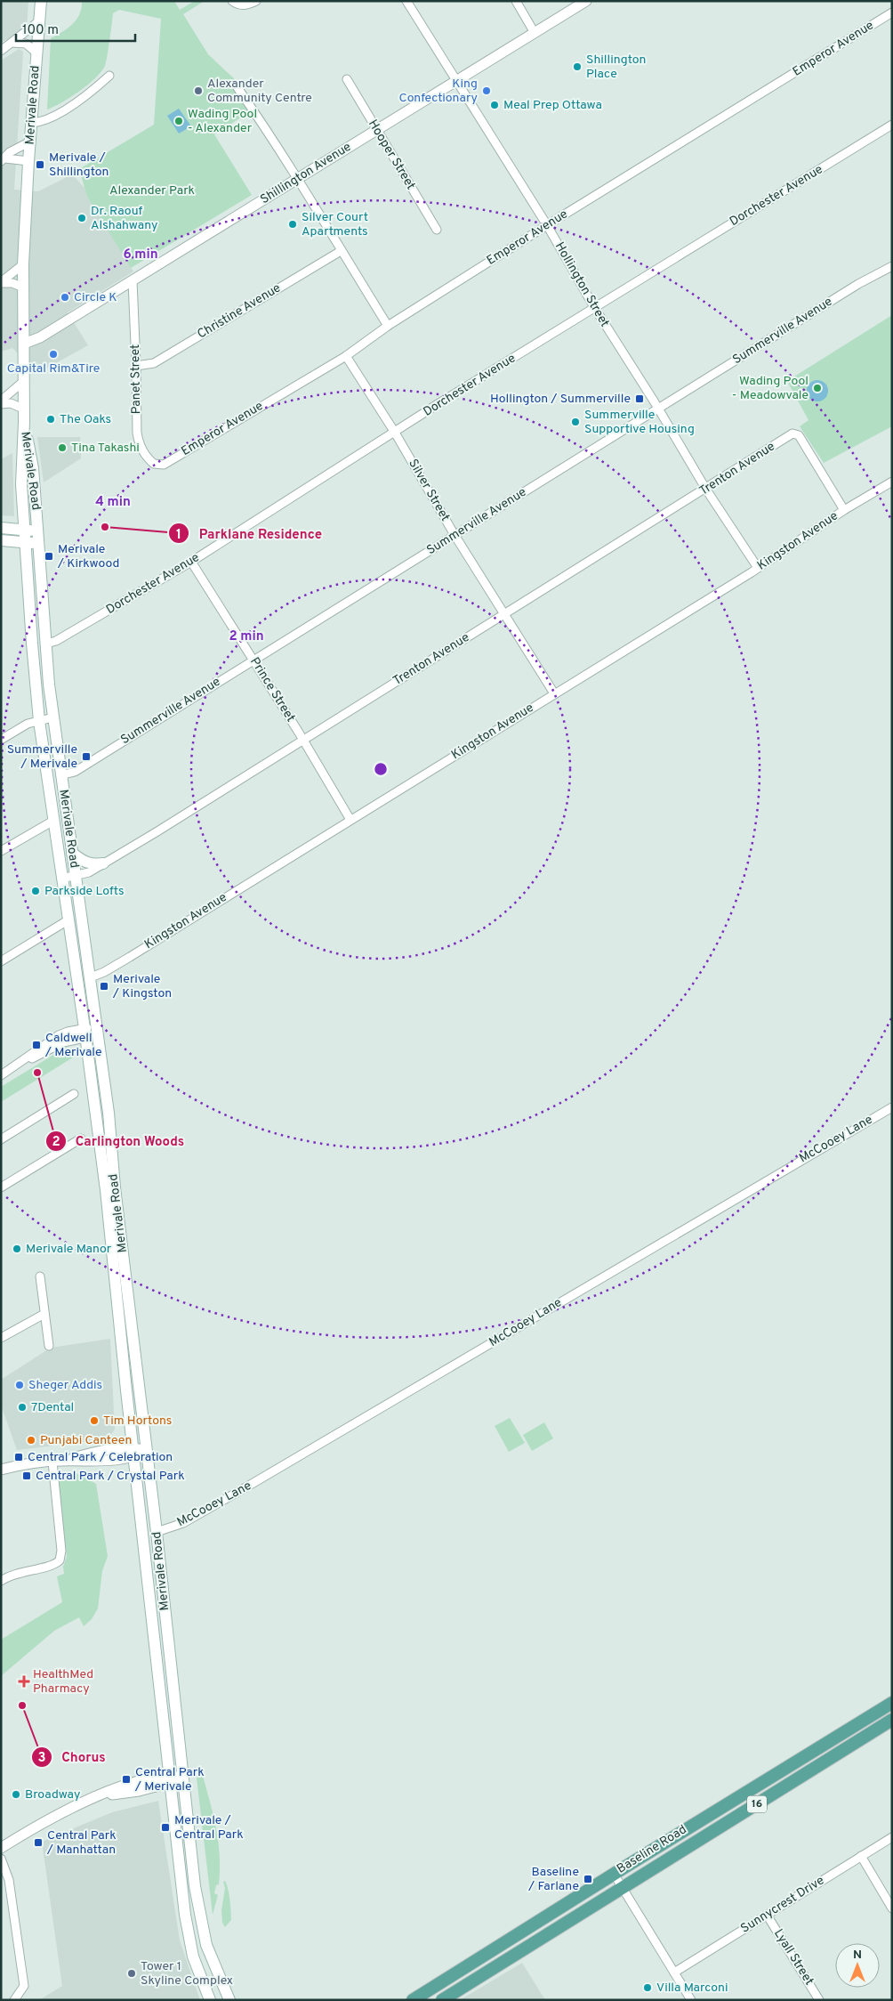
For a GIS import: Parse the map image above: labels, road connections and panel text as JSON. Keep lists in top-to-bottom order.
{
  "streets": {
    "main road": ["Merivale Road", "16", "Baseline Road"],
    "street": [
      "Emperor Avenue",
      "Hooper Street",
      "Shillington Avenue",
      "Dorchester Avenue",
      "Hollington Street",
      "Christine Avenue",
      "Summerville Avenue",
      "Panet Street",
      "Trenton Avenue",
      "Silver Street",
      "Kingston Avenue",
      "Prince Street",
      "McCooey Lane",
      "Sunnycrest Drive",
      "Lyall Street"
    ]
  },
  "crossings": [
    ["Emperor Avenue", "Hollington Street"],
    ["Emperor Avenue", "Panet Street"],
    ["Emperor Avenue", "Silver Street"],
    ["Merivale Road", "Shillington Avenue"],
    ["Merivale Road", "Dorchester Avenue"],
    ["Merivale Road", "Summerville Avenue"],
    ["Merivale Road", "Trenton Avenue"],
    ["Merivale Road", "Kingston Avenue"],
    ["Merivale Road", "McCooey Lane"],
    ["Hooper Street", "Shillington Avenue"],
    ["Shillington Avenue", "Hollington Street"],
    ["Shillington Avenue", "Panet Street"],
    ["Dorchester Avenue", "Hollington Street"],
    ["Dorchester Avenue", "Silver Street"],
    ["Dorchester Avenue", "Prince Street"],
    ["Hollington Street", "Summerville Avenue"],
    ["Hollington Street", "Trenton Avenue"],
    ["Hollington Street", "Kingston Avenue"],
    ["Christine Avenue", "Panet Street"],
    ["Summerville Avenue", "Silver Street"],
    ["Summerville Avenue", "Prince Street"],
    ["Trenton Avenue", "Silver Street"],
    ["Trenton Avenue", "Kingston Avenue"],
    ["Trenton Avenue", "Prince Street"],
    ["Silver Street", "Kingston Avenue"],
    ["Kingston Avenue", "Prince Street"],
    ["Sunnycrest Drive", "Lyall Street"]
  ],
  "parks": ["Alexander Park"],
  "places": {
    "other": [
      "Shillington Place",
      "Alexander Community Centre",
      "King Confectionary",
      "Meal Prep Ottawa",
      "Wading Pool - Alexander",
      "Dr. Raouf Alshahwany",
      "Silver Court Apartments",
      "Circle K",
      "Capital Rim&Tire",
      "Wading Pool - Meadowvale",
      "The Oaks",
      "Summerville Supportive Housing",
      "Tina Takashi",
      "Parklane Residence",
      "Parkside Lofts",
      "Carlington Woods",
      "Merivale Manor",
      "Sheger Addis",
      "7Dental",
      "Tim Hortons",
      "Punjabi Canteen",
      "Chorus",
      "Broadway",
      "Tower 1 Skyline Complex",
      "Villa Marconi"
    ],
    "transit": [
      "Merivale / Shillington",
      "Hollington / Summerville",
      "Merivale / Kirkwood",
      "Summerville / Merivale",
      "Merivale / Kingston",
      "Caldwell / Merivale",
      "Central Park / Celebration",
      "Central Park / Crystal Park",
      "Central Park / Merivale",
      "Merivale / Central Park",
      "Central Park / Manhattan",
      "Baseline / Farlane"
    ],
    "health": ["HealthMed Pharmacy"]
  },
  "scale_bar": "100 m",
  "north": "top",
  "rings": ["6 min", "4 min", "2 min"]
}
